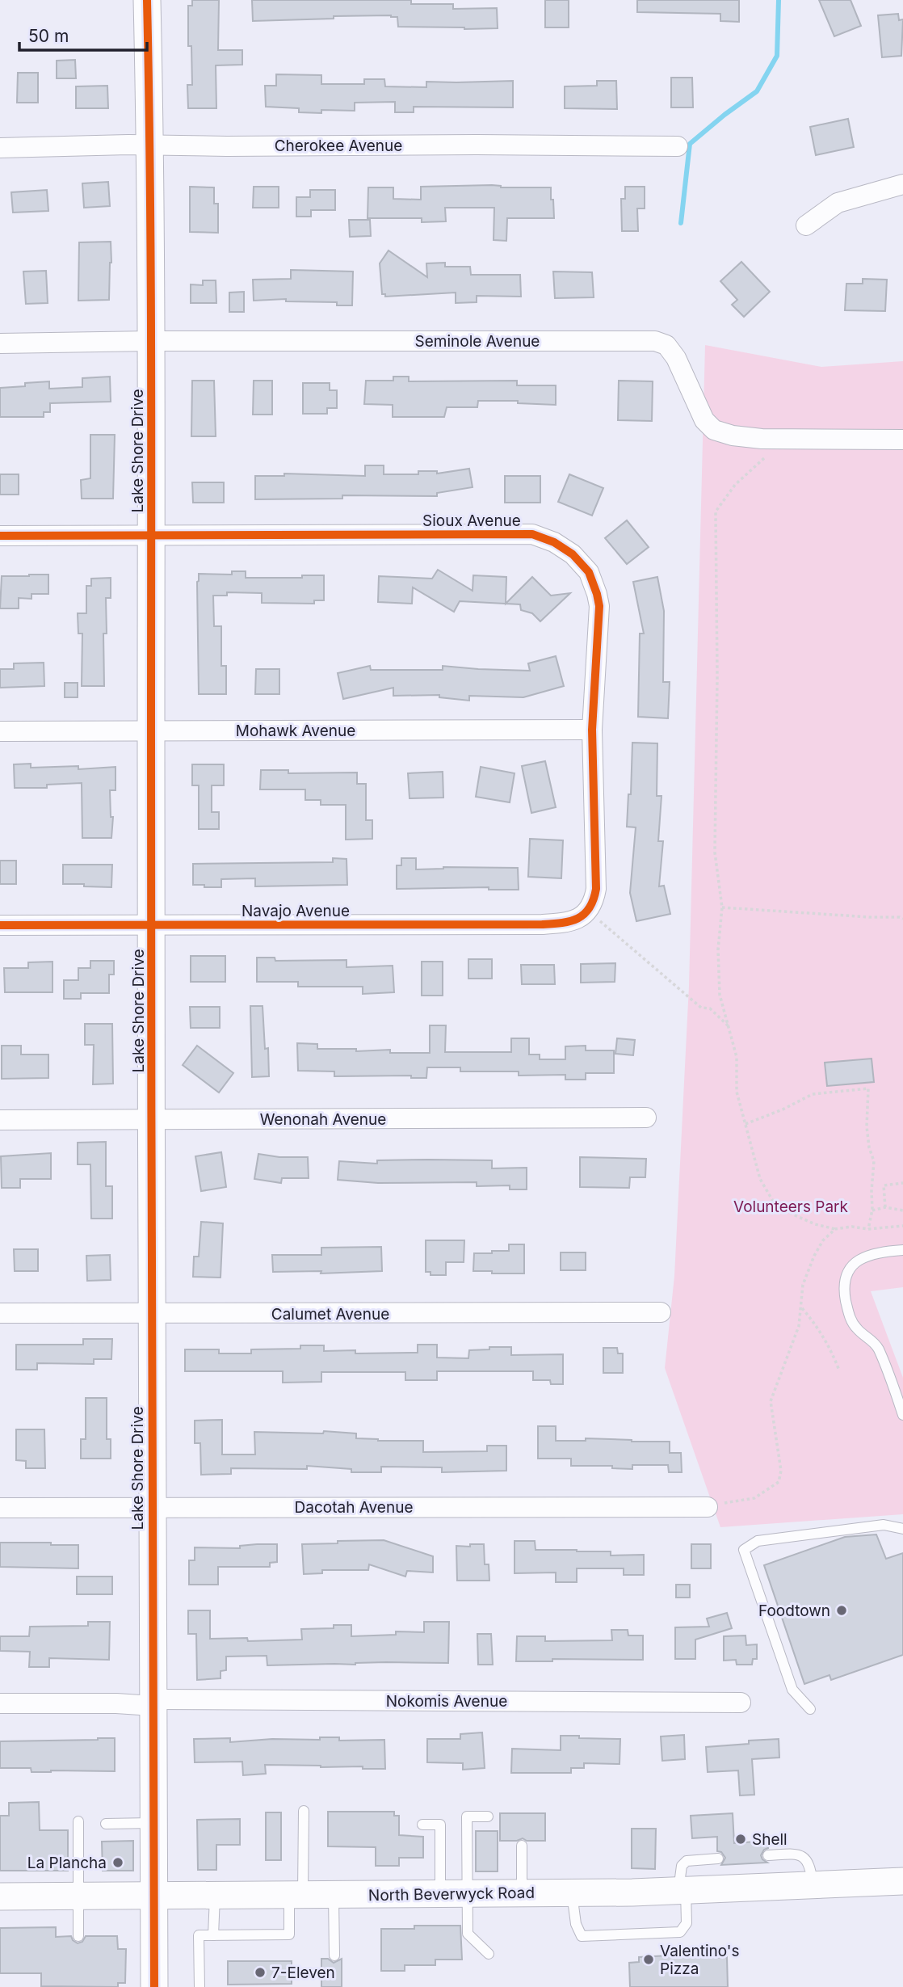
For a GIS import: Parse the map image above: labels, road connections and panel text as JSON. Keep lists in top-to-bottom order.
{
  "streets": {
    "street": [
      "Cherokee Avenue",
      "Seminole Avenue",
      "Lake Shore Drive",
      "Sioux Avenue",
      "Mohawk Avenue",
      "Navajo Avenue",
      "Wenonah Avenue",
      "Calumet Avenue",
      "Dacotah Avenue",
      "Nokomis Avenue",
      "North Beverwyck Road"
    ]
  },
  "crossings": [
    ["Cherokee Avenue", "Lake Shore Drive"],
    ["Seminole Avenue", "Lake Shore Drive"],
    ["Lake Shore Drive", "Sioux Avenue"],
    ["Lake Shore Drive", "Mohawk Avenue"],
    ["Lake Shore Drive", "Navajo Avenue"],
    ["Lake Shore Drive", "Wenonah Avenue"],
    ["Lake Shore Drive", "Calumet Avenue"],
    ["Lake Shore Drive", "Dacotah Avenue"],
    ["Lake Shore Drive", "Nokomis Avenue"],
    ["Lake Shore Drive", "North Beverwyck Road"],
    ["Sioux Avenue", "Mohawk Avenue"],
    ["Sioux Avenue", "Navajo Avenue"]
  ],
  "parks": ["Volunteers Park"],
  "places": [
    "Foodtown",
    "Shell",
    "La Plancha",
    "Valentino's Pizza",
    "7-Eleven"
  ],
  "scale_bar": "50 m"
}
